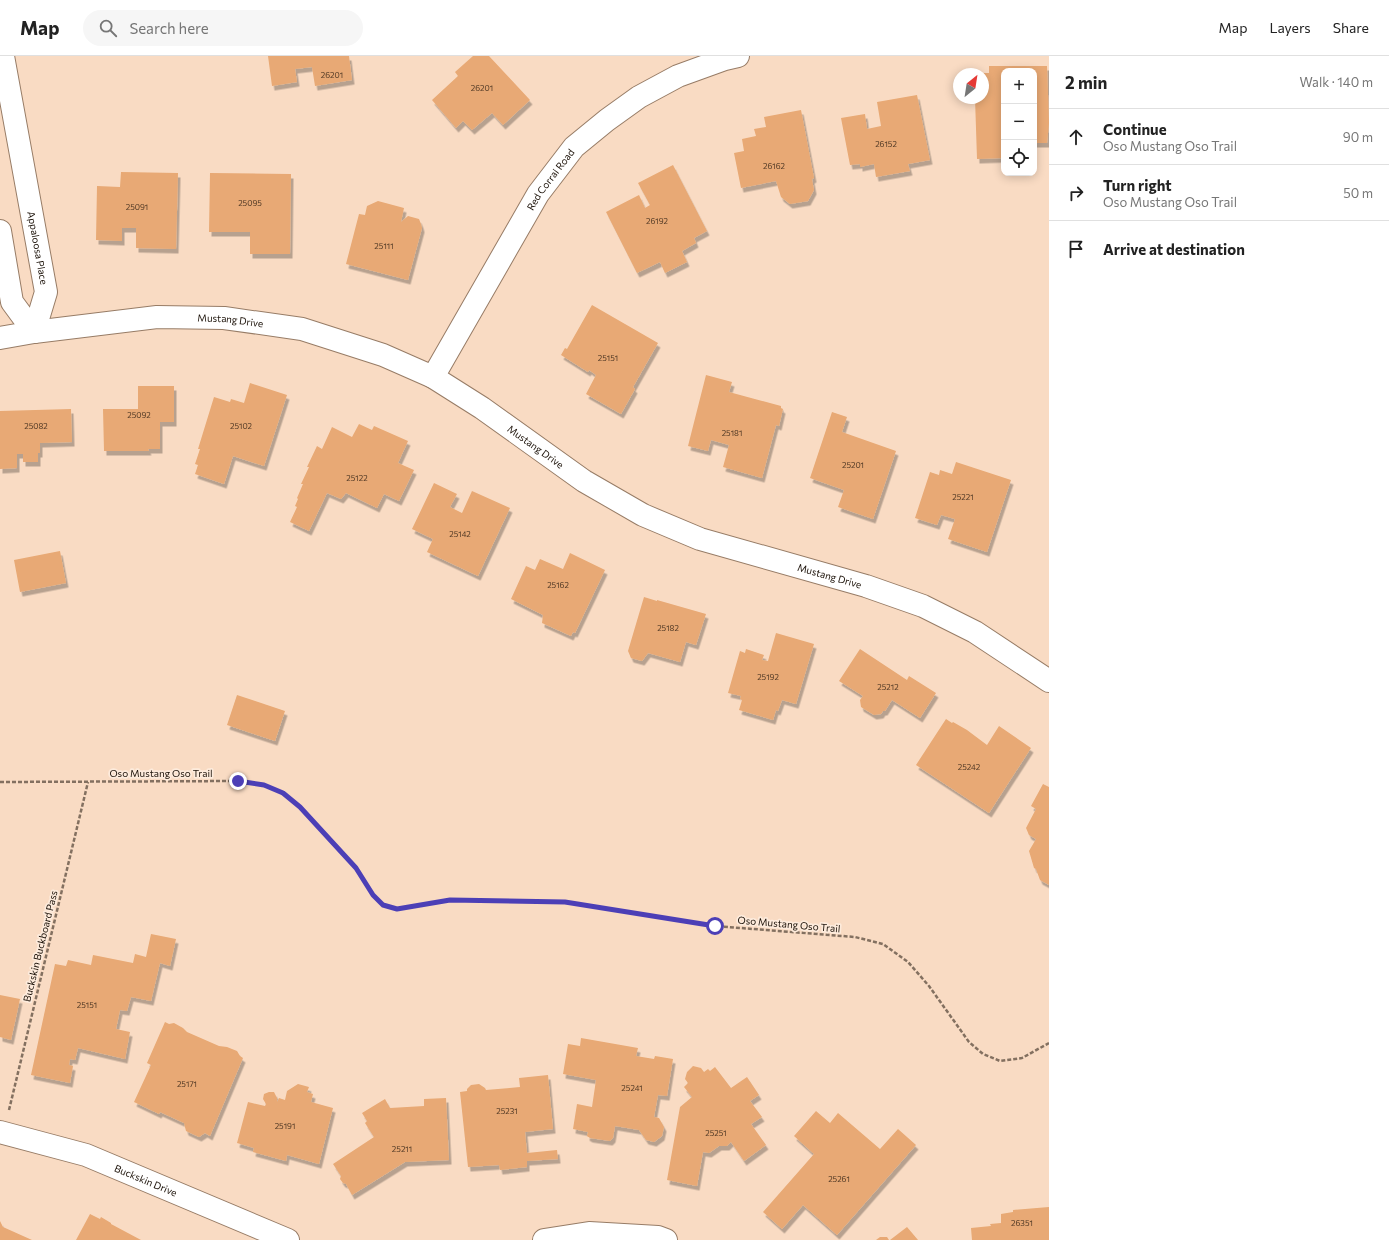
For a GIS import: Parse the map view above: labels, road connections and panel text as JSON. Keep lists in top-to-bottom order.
{
  "streets": {
    "street": [
      "Red Corral Road",
      "Appaloosa Place",
      "Mustang Drive",
      "Buckskin Drive"
    ],
    "path": ["Oso Mustang Oso Trail", "Buckskin Buckboard Pass"]
  },
  "crossings": [
    ["Red Corral Road", "Mustang Drive"],
    ["Appaloosa Place", "Mustang Drive"],
    ["Oso Mustang Oso Trail", "Buckskin Buckboard Pass"],
    ["Buckskin Buckboard Pass", "Buckskin Drive"]
  ],
  "house_numbers": [
    "26201",
    "26201",
    "26152",
    "26162",
    "25095",
    "25091",
    "26192",
    "25111",
    "25151",
    "25092",
    "25082",
    "25102",
    "25181",
    "25201",
    "25122",
    "25221",
    "25142",
    "25162",
    "25182",
    "25192",
    "25212",
    "25242",
    "25151",
    "25171",
    "25241",
    "25231",
    "25191",
    "25251",
    "25211",
    "25261",
    "26351"
  ],
  "north": "top right",
  "page": {
    "header": "Map",
    "search": "Search here",
    "nav": ["Map", "Layers", "Share"],
    "heading": ["2 min", "Walk · 140 m"],
    "map_buttons": ["+", "−"],
    "list": [
      ["Continue", "Oso Mustang Oso Trail", "90 m"],
      ["Turn right", "Oso Mustang Oso Trail", "50 m"],
      "Arrive at destination"
    ]
  }
}
